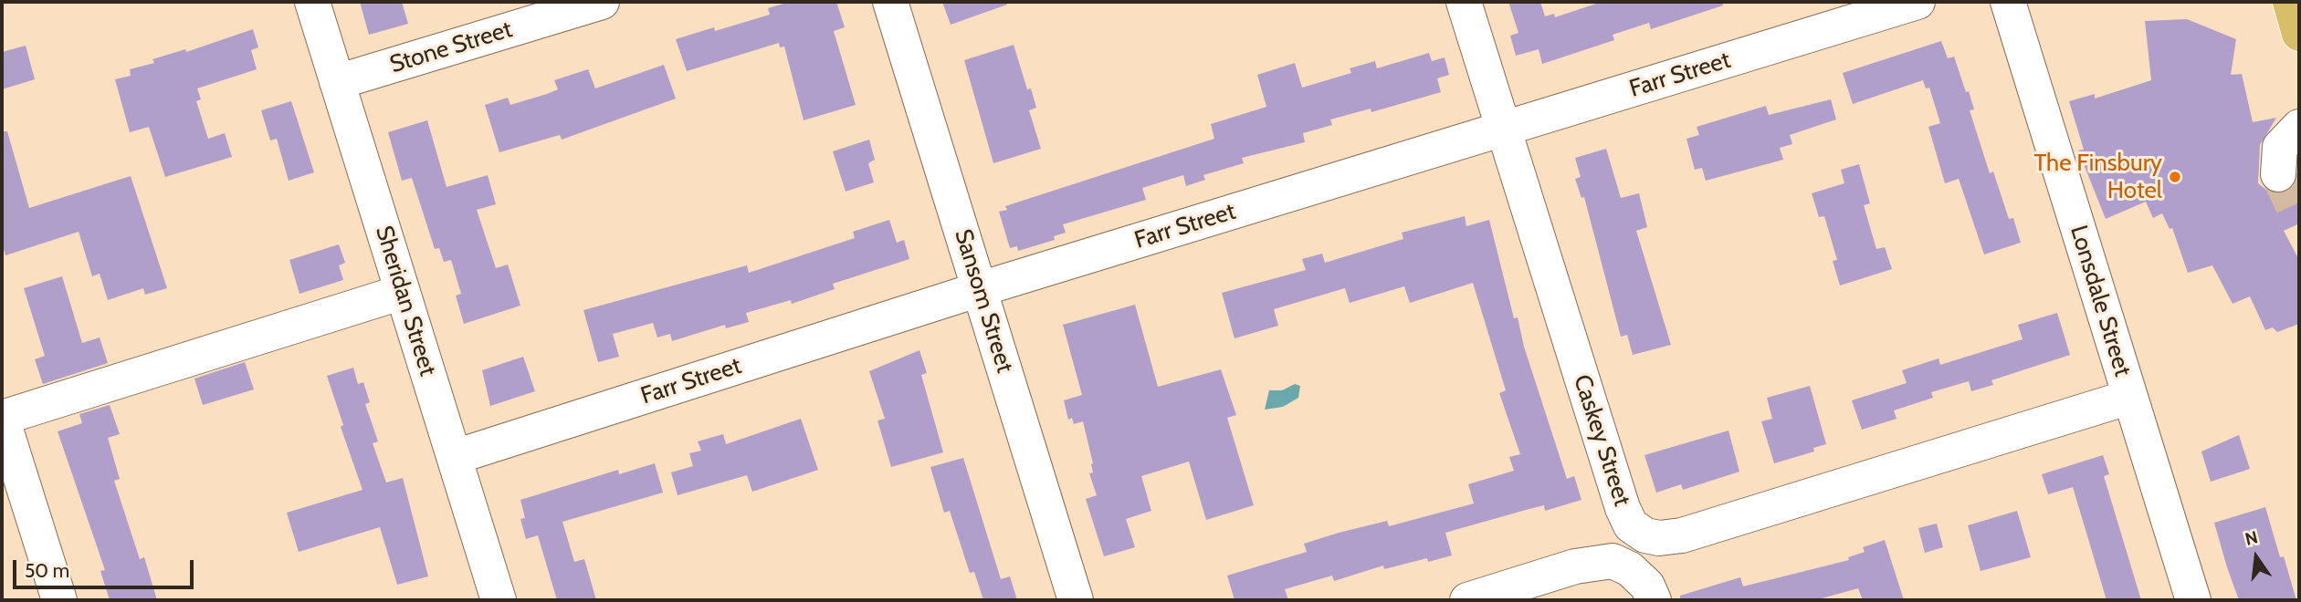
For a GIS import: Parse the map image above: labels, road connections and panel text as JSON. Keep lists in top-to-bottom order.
{
  "streets": {
    "street": [
      "Stone Street",
      "Farr Street",
      "Sheridan Street",
      "Sansom Street",
      "Lonsdale Street",
      "Caskey Street"
    ]
  },
  "crossings": [
    ["Stone Street", "Sheridan Street"],
    ["Farr Street", "Sheridan Street"],
    ["Farr Street", "Sansom Street"],
    ["Farr Street", "Caskey Street"],
    ["Lonsdale Street", "Caskey Street"]
  ],
  "places": ["The Finsbury Hotel"],
  "scale_bar": "50 m",
  "north": "top"
}
